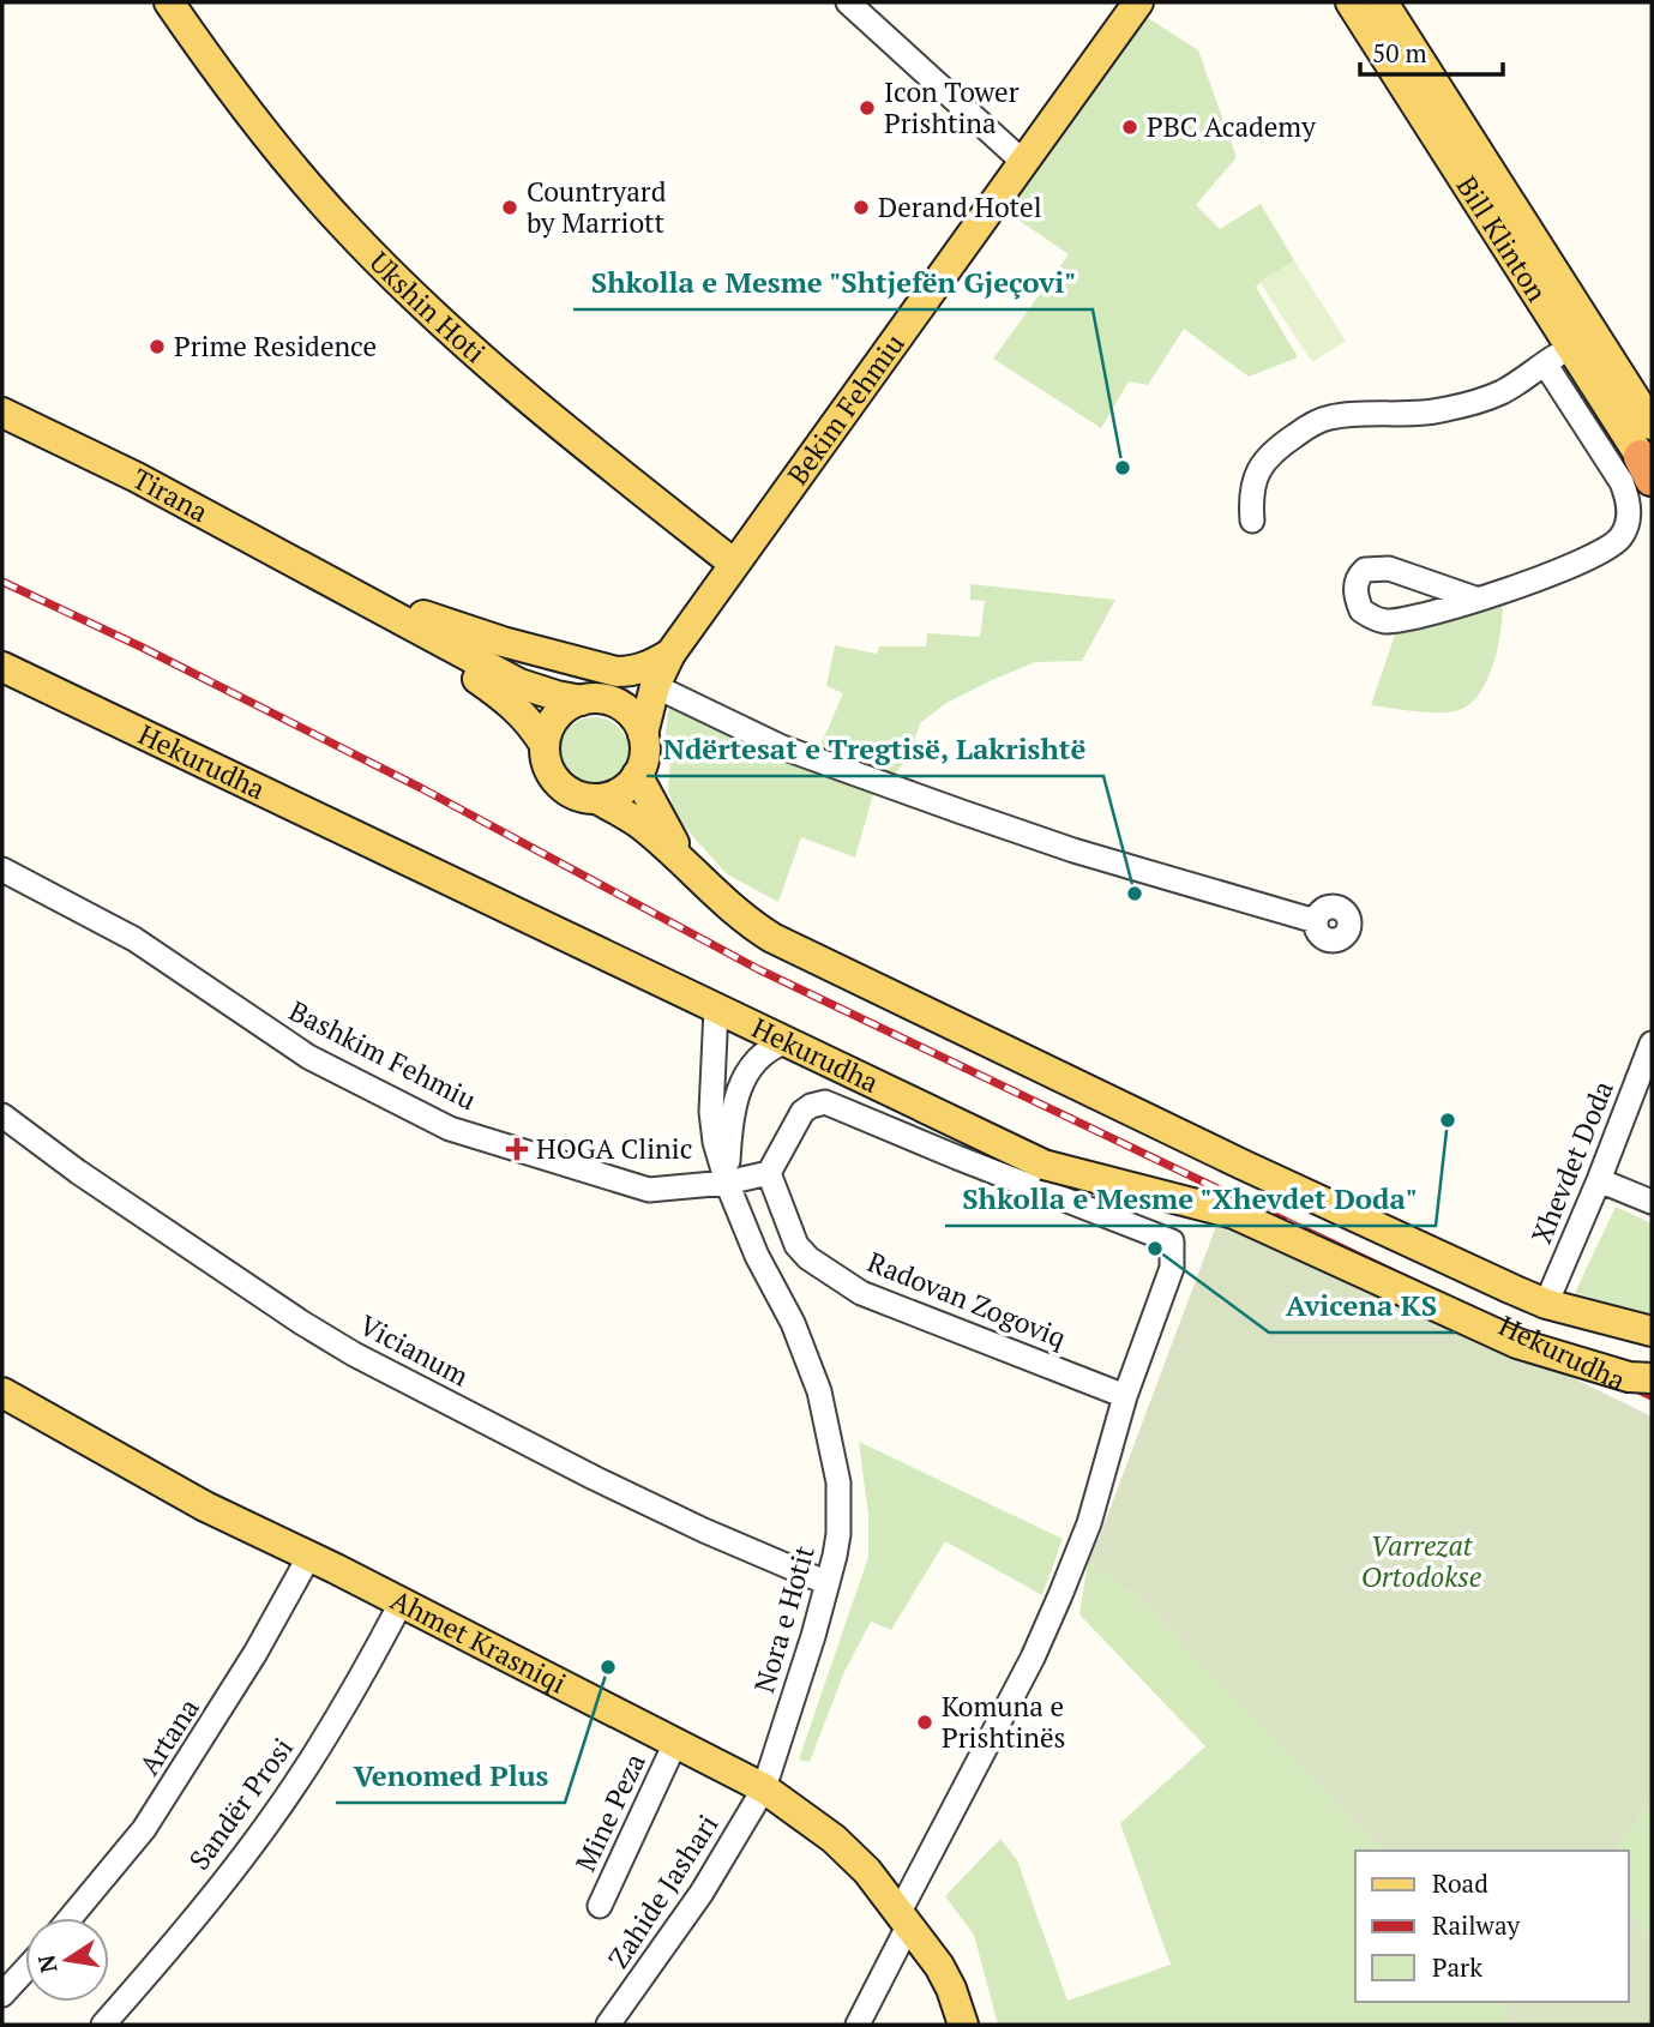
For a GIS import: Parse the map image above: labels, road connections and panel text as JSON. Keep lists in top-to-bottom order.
{
  "streets": {
    "main road": [
      "Bill Klinton",
      "Ukshin Hoti",
      "Bekim Fehmiu",
      "Tirana",
      "Hekurudha",
      "Ahmet Krasniqi"
    ],
    "street": [
      "Bashkim Fehmiu",
      "Xhevdet Doda",
      "Radovan Zogoviq",
      "Vicianum",
      "Nora e Hotit",
      "Artana",
      "Sandër Prosi",
      "Mine Peza",
      "Zahide Jashari"
    ]
  },
  "crossings": [
    ["Ukshin Hoti", "Bekim Fehmiu"],
    ["Bekim Fehmiu", "Tirana"],
    ["Bekim Fehmiu", "Hekurudha"],
    ["Tirana", "Hekurudha"],
    ["Hekurudha", "Xhevdet Doda"],
    ["Hekurudha", "Nora e Hotit"],
    ["Bashkim Fehmiu", "Radovan Zogoviq"],
    ["Bashkim Fehmiu", "Nora e Hotit"],
    ["Vicianum", "Nora e Hotit"],
    ["Nora e Hotit", "Ahmet Krasniqi"],
    ["Nora e Hotit", "Zahide Jashari"],
    ["Ahmet Krasniqi", "Artana"],
    ["Ahmet Krasniqi", "Sandër Prosi"],
    ["Ahmet Krasniqi", "Mine Peza"],
    ["Ahmet Krasniqi", "Zahide Jashari"]
  ],
  "parks": ["Varrezat Ortodokse"],
  "places": {
    "other": [
      "Icon Tower Prishtina",
      "PBC Academy",
      "Countryard by Marriott",
      "Derand Hotel",
      "Prime Residence",
      "Shkolla e Mesme \"Shtjefën Gjeçovi\"",
      "Ndërtesat e Tregtisë, Lakrishtë",
      "Shkolla e Mesme \"Xhevdet Doda\"",
      "Avicena KS",
      "Venomed Plus",
      "Komuna e Prishtinës"
    ],
    "health": ["HOGA Clinic"]
  },
  "legend": ["Road", "Railway", "Park"],
  "scale_bar": "50 m",
  "north": "left"
}
